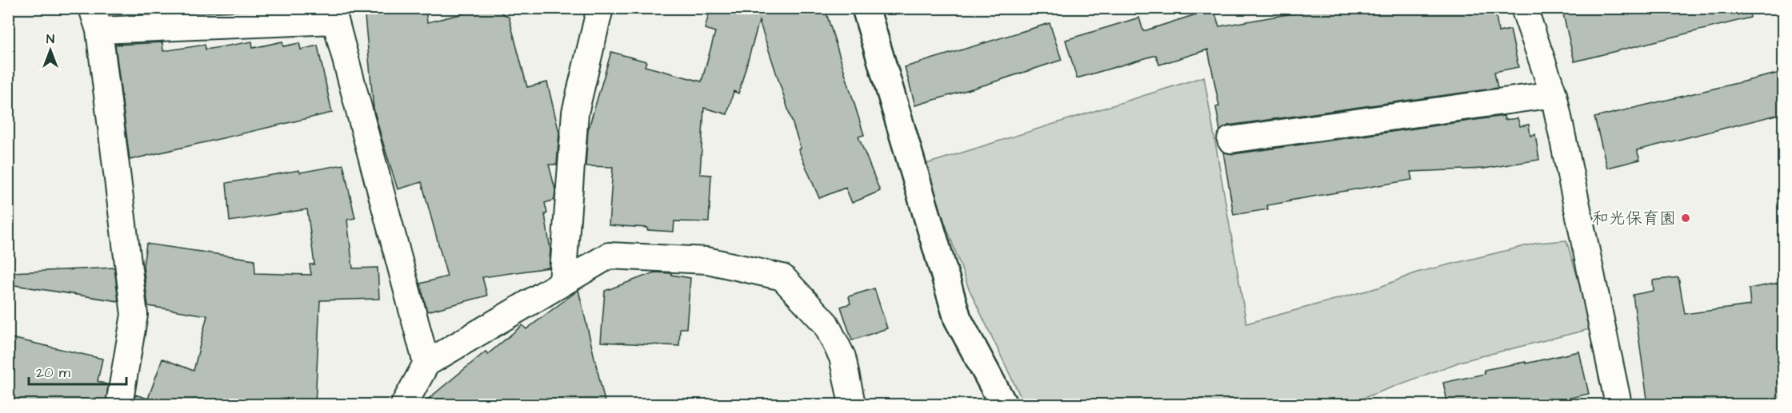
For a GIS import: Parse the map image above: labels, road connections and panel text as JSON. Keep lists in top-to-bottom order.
{
  "places": ["和光保育園"],
  "scale_bar": "20 m",
  "north": "top"
}
